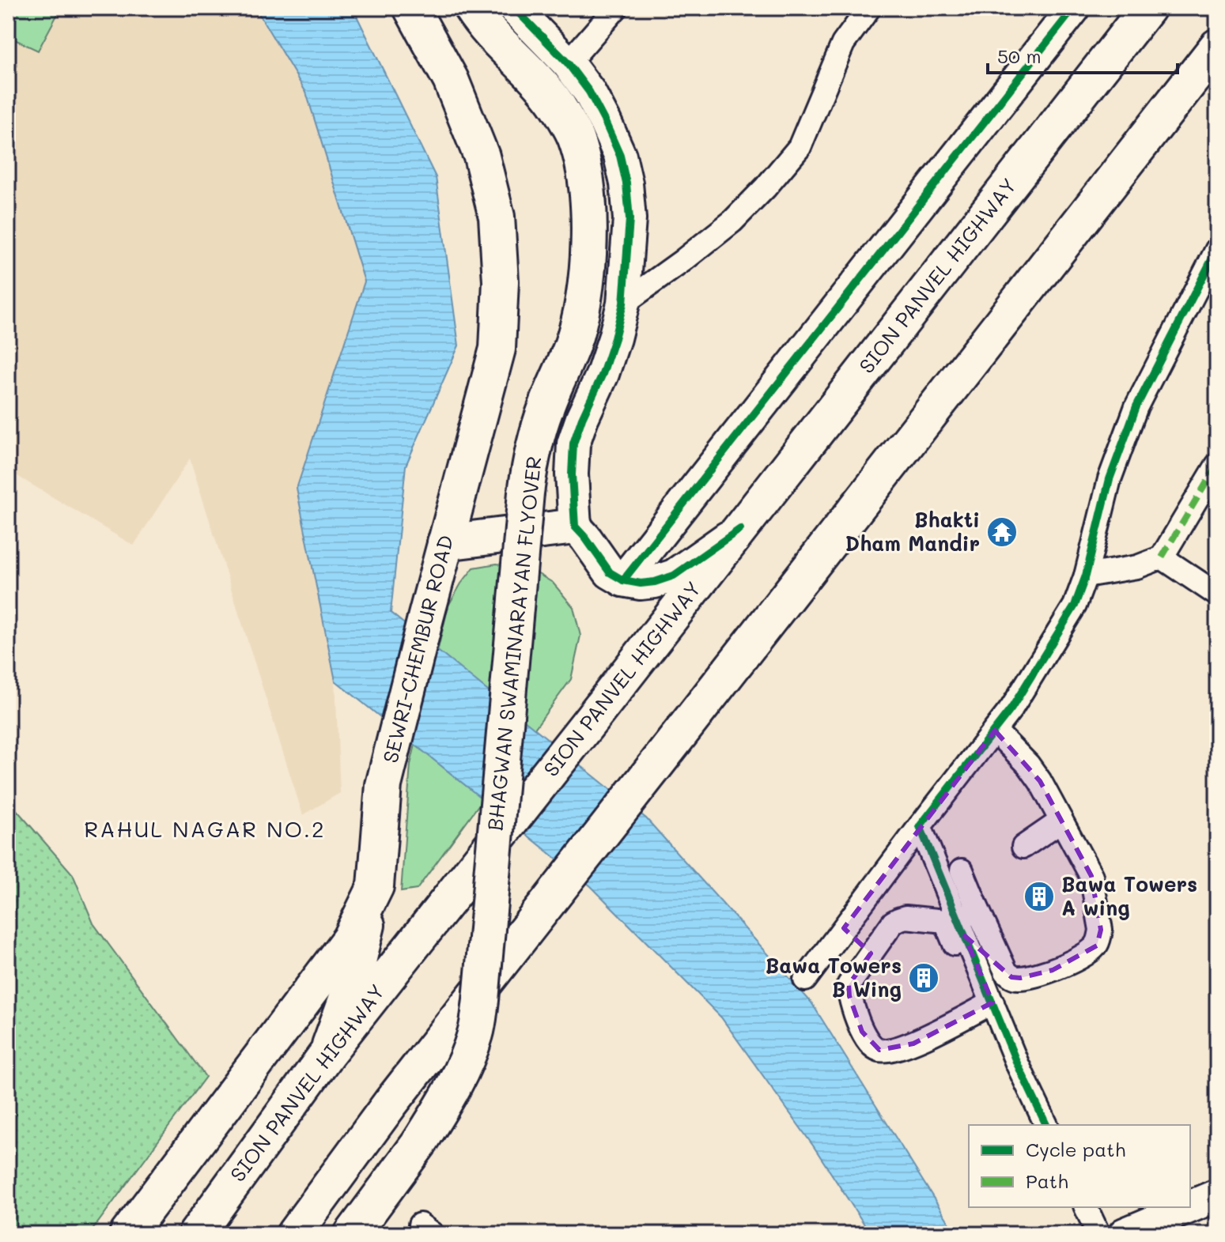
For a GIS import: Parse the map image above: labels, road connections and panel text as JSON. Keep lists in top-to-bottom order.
{
  "streets": {
    "main road": ["SION PANVEL HIGHWAY", "BHAGWAN SWAMINARAYAN FLYOVER", "SEWRI-CHEMBUR ROAD"]
  },
  "districts": ["RAHUL NAGAR NO.2"],
  "places": {
    "temple": ["Bhakti Dham Mandir"],
    "building": ["Bawa Towers A wing", "Bawa Towers B Wing"]
  },
  "legend": ["Cycle path", "Path"],
  "scale_bar": "50 m"
}
